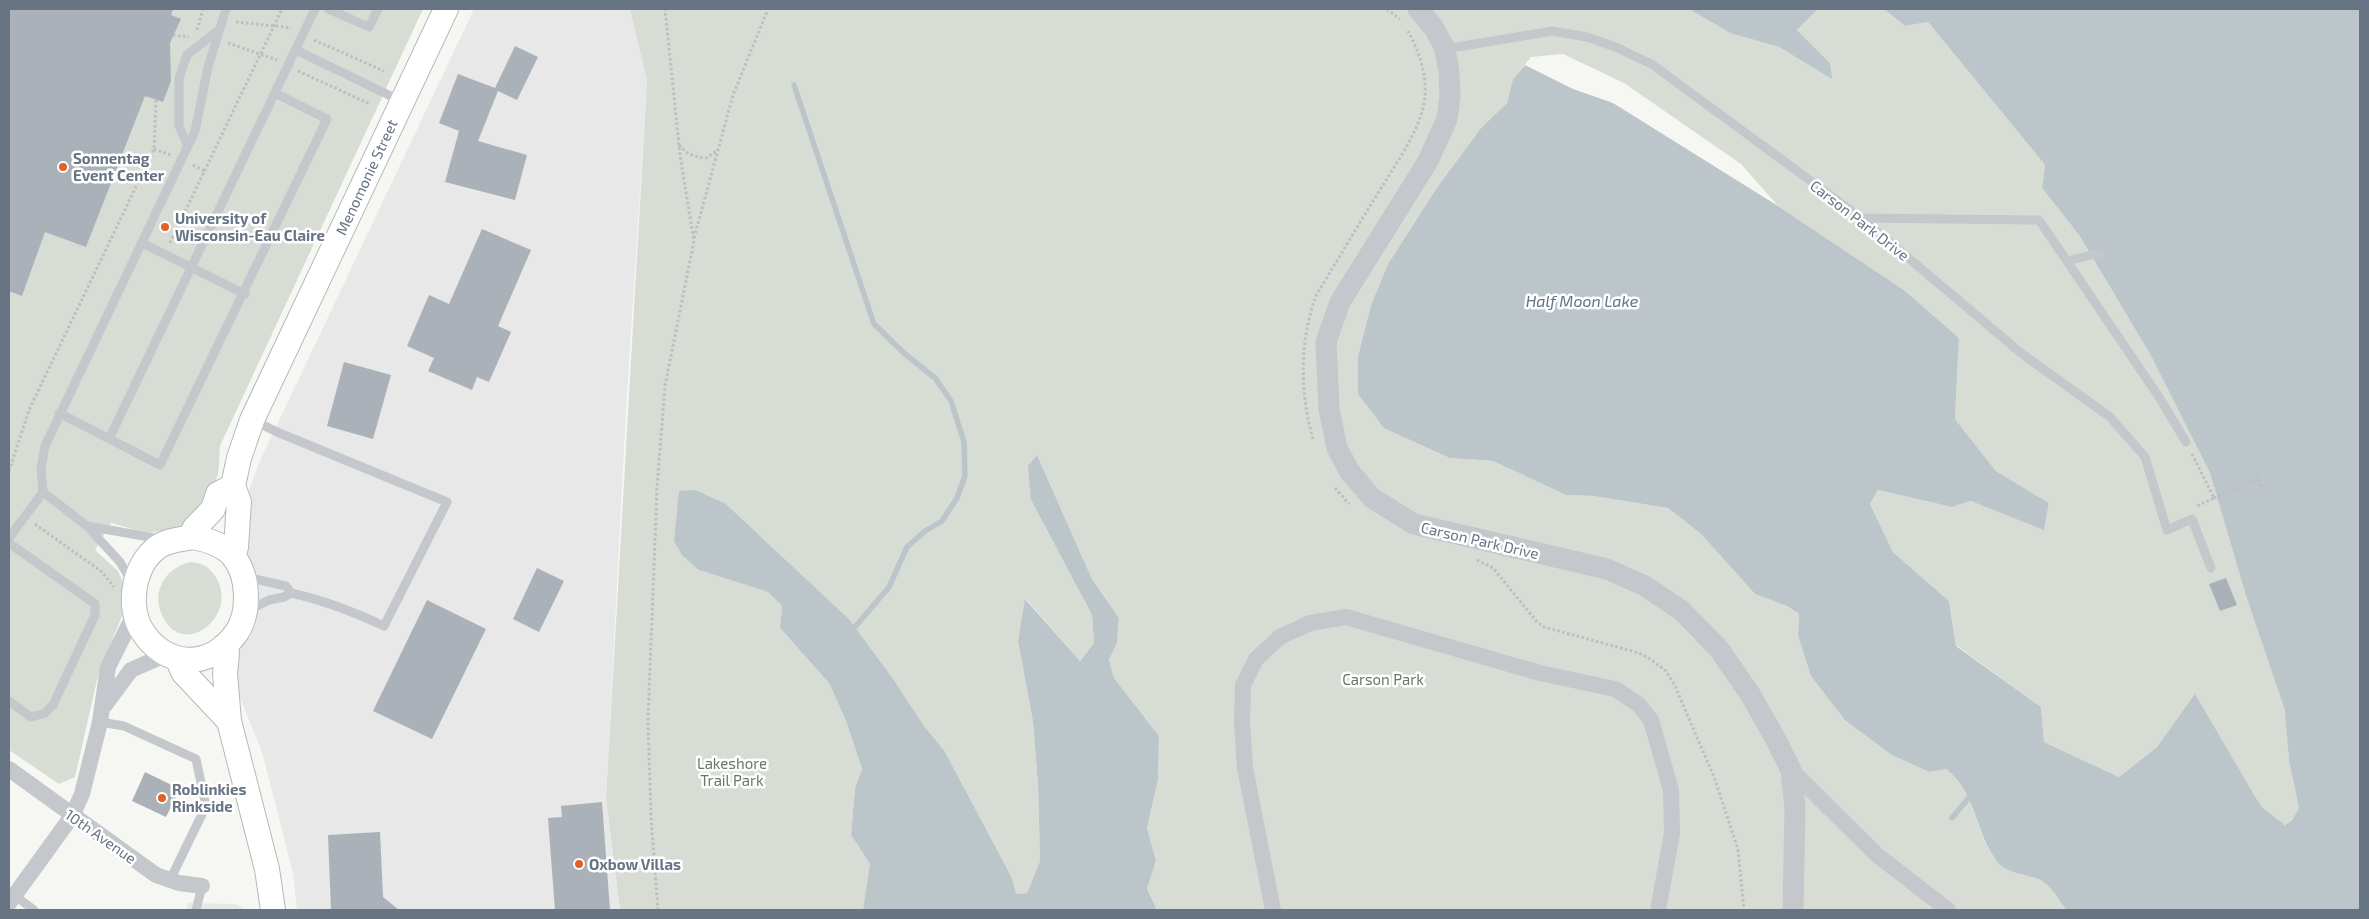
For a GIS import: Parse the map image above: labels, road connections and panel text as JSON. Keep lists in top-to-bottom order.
{
  "streets": {
    "main road": ["Menomonie Street"],
    "street": ["Carson Park Drive", "10th Avenue"]
  },
  "water": ["Half Moon Lake"],
  "parks": ["Carson Park", "Lakeshore Trail Park"],
  "places": [
    "Sonnentag Event Center",
    "University of Wisconsin-Eau Claire",
    "Roblinkies Rinkside",
    "Oxbow Villas"
  ]
}
